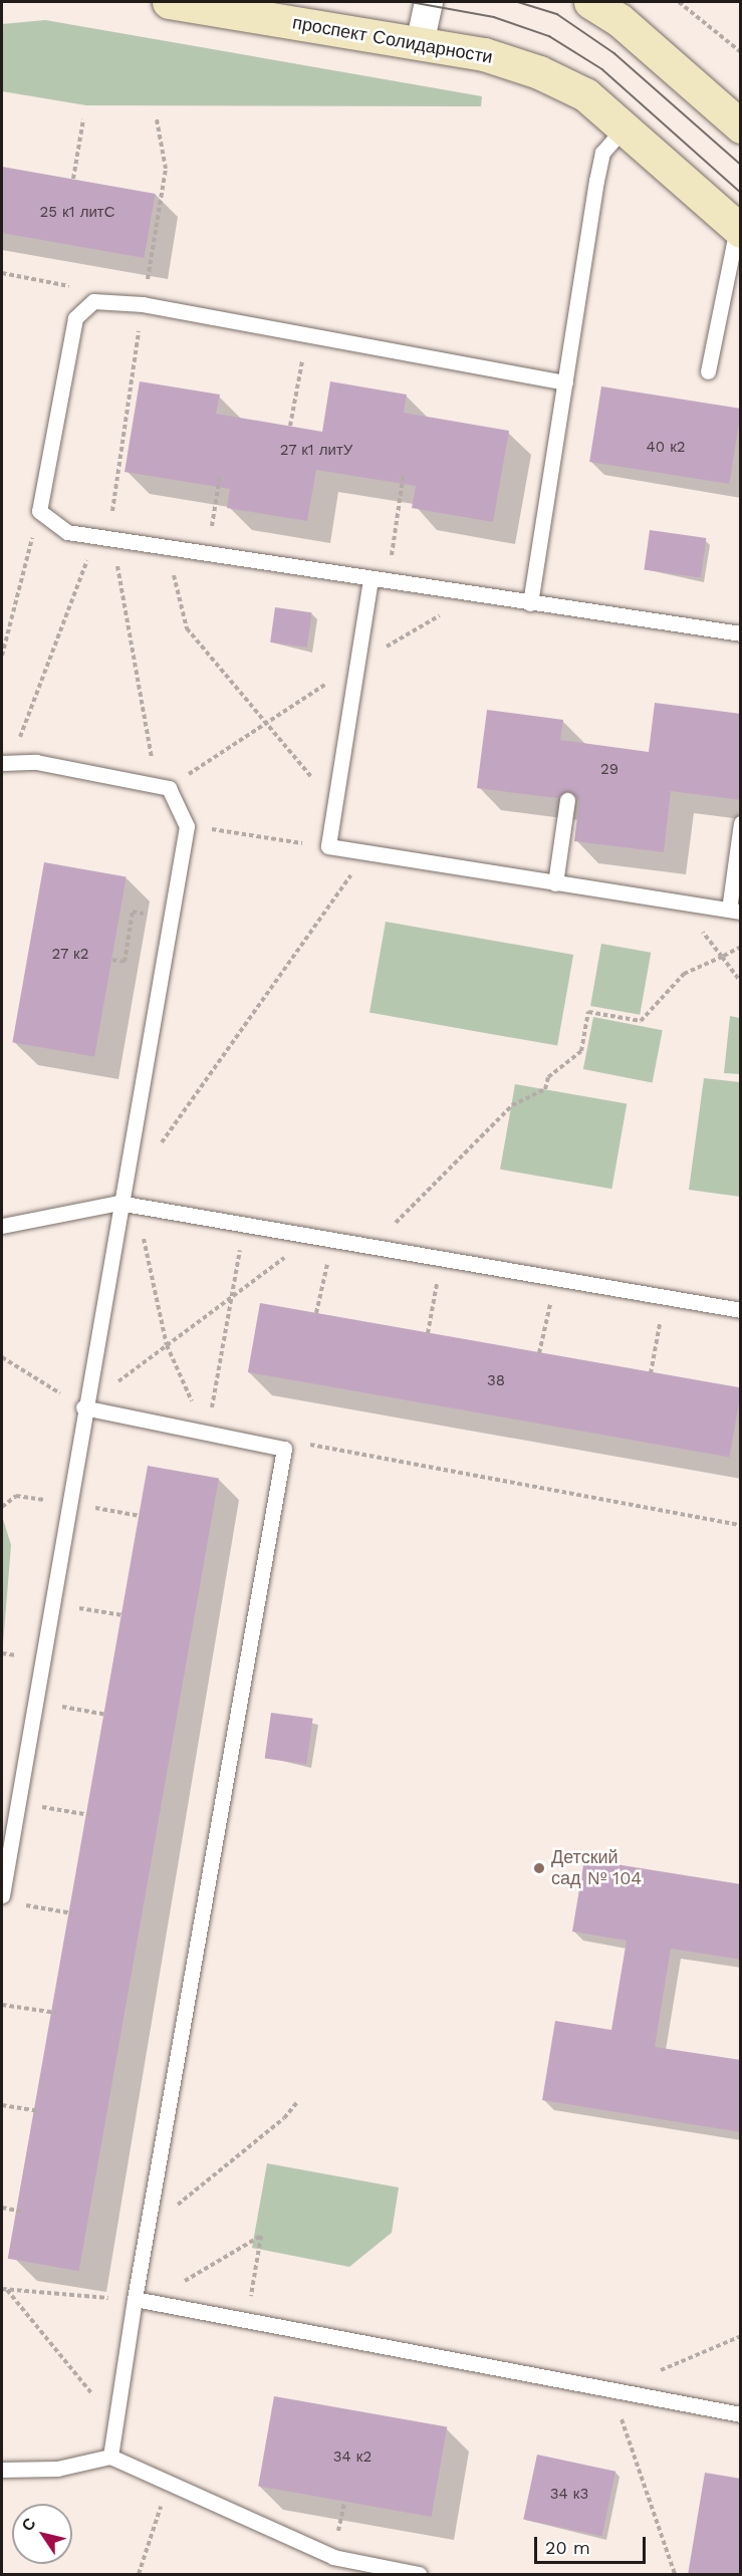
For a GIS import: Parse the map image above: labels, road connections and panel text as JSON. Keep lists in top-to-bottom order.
{
  "streets": {
    "main road": ["проспект Солидарности"]
  },
  "places": ["Детский сад № 104"],
  "house_numbers": [
    "25 к1 литС",
    "40 к2",
    "27 к1 литУ",
    "29",
    "27 к2",
    "38",
    "34 к2",
    "34 к3"
  ],
  "scale_bar": "20 m",
  "north": "top left"
}
